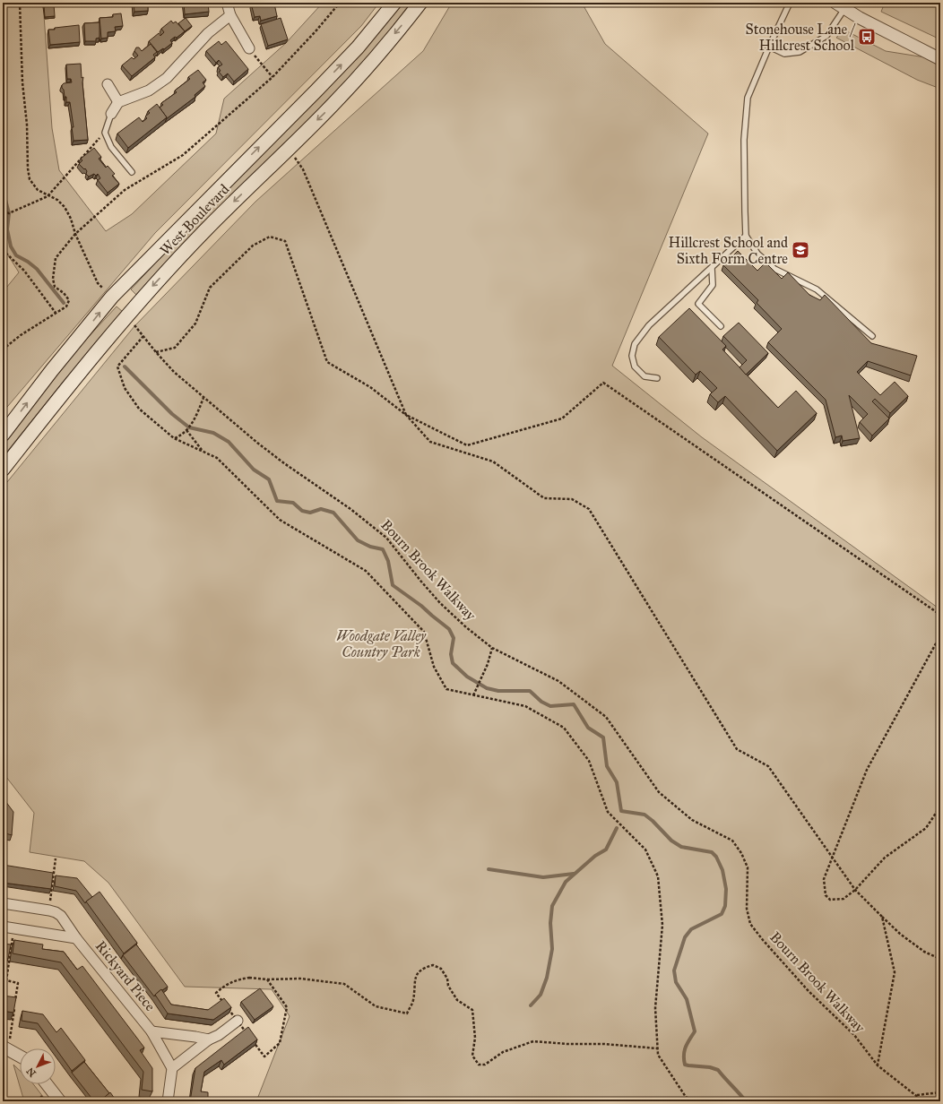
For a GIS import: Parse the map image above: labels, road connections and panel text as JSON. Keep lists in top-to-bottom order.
{
  "streets": {
    "main road": ["West Boulevard"],
    "street": ["Rickyard Piece"],
    "path": ["Bourn Brook Walkway"]
  },
  "parks": ["Woodgate Valley Country Park"],
  "places": {
    "bus stop": ["Stonehouse Lane / Hillcrest School"],
    "school or university": ["Hillcrest School and Sixth Form Centre"]
  },
  "north": "bottom left"
}
